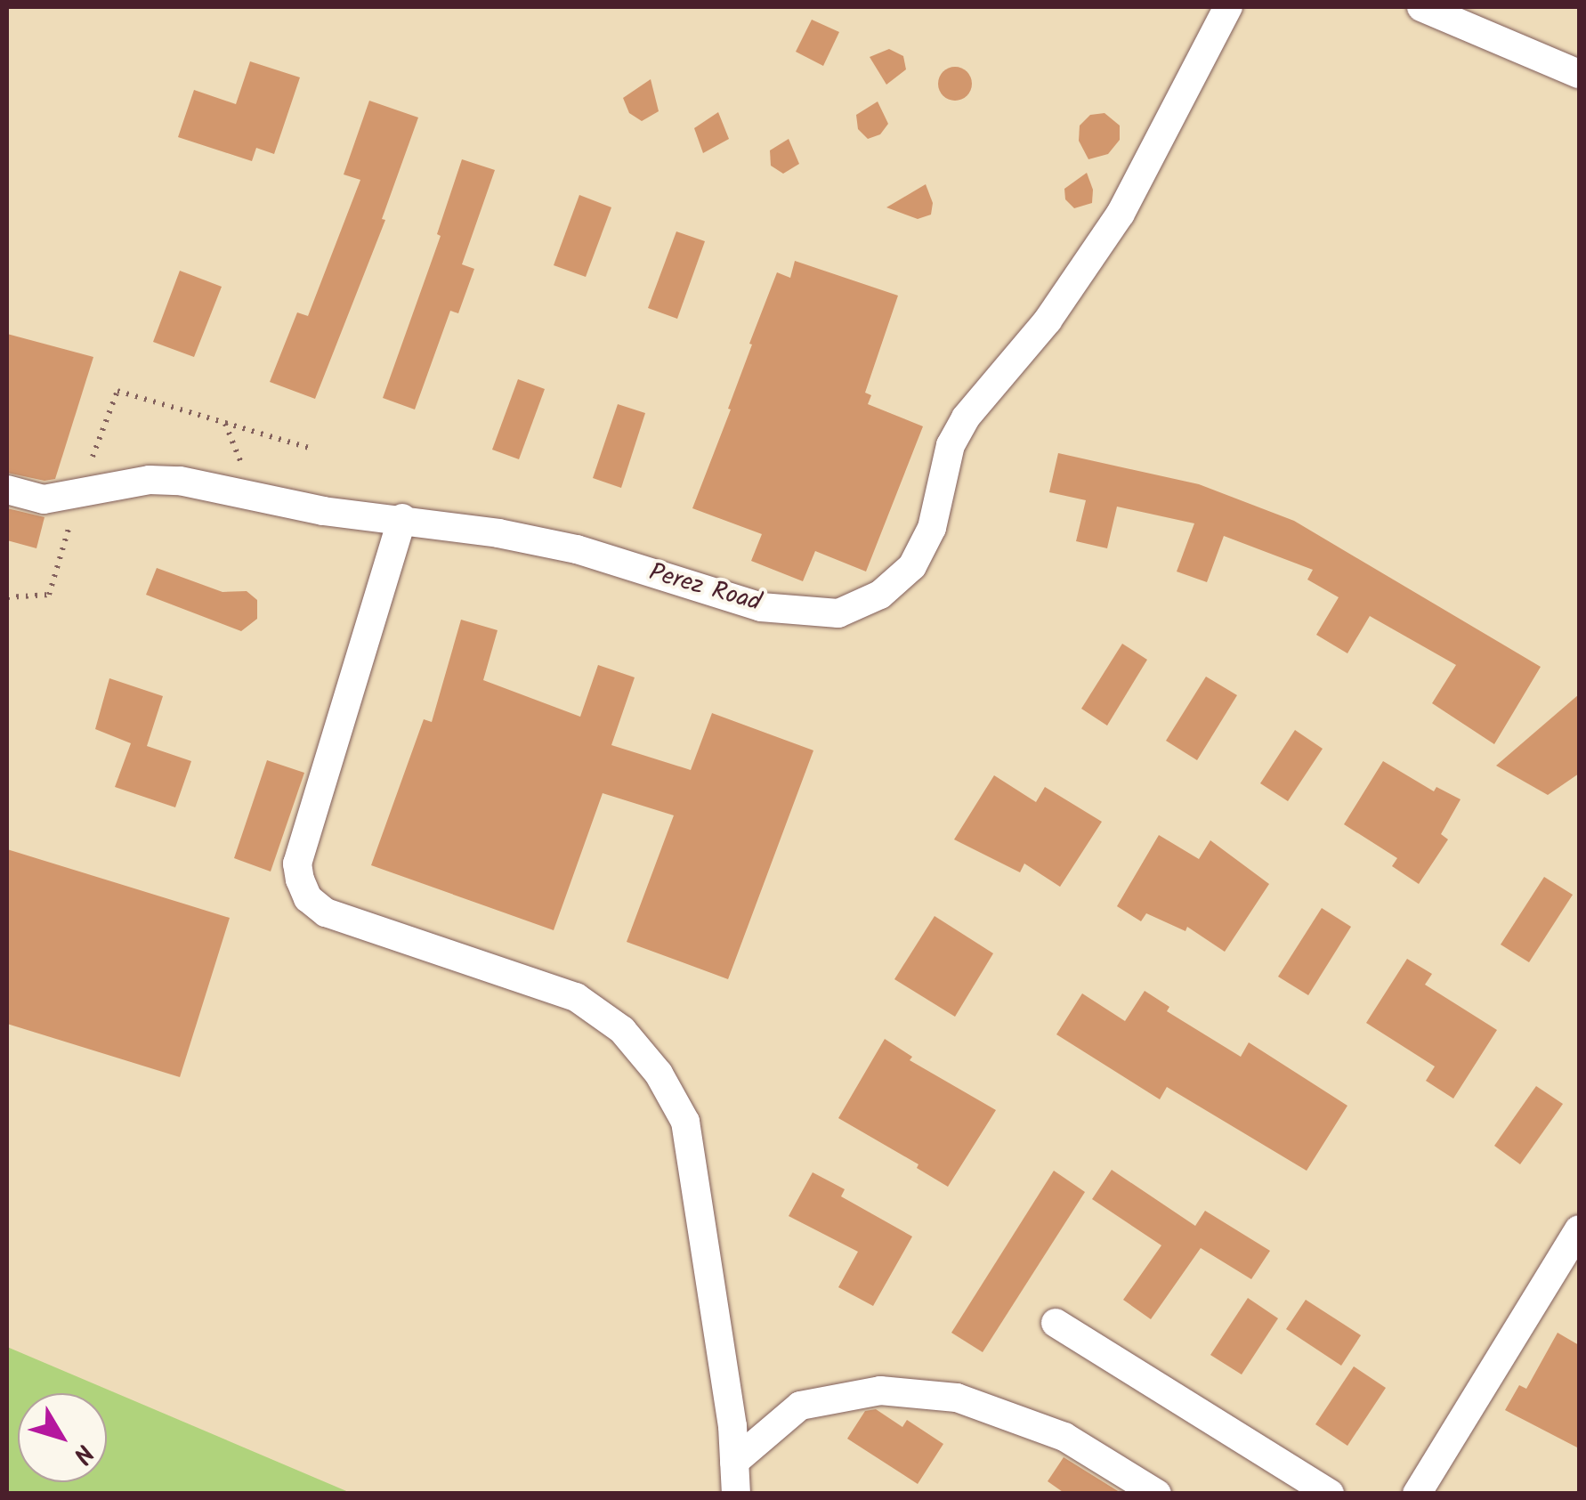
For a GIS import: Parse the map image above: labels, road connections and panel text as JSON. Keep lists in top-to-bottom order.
{
  "streets": {
    "street": ["Perez Road"]
  },
  "north": "bottom right"
}
